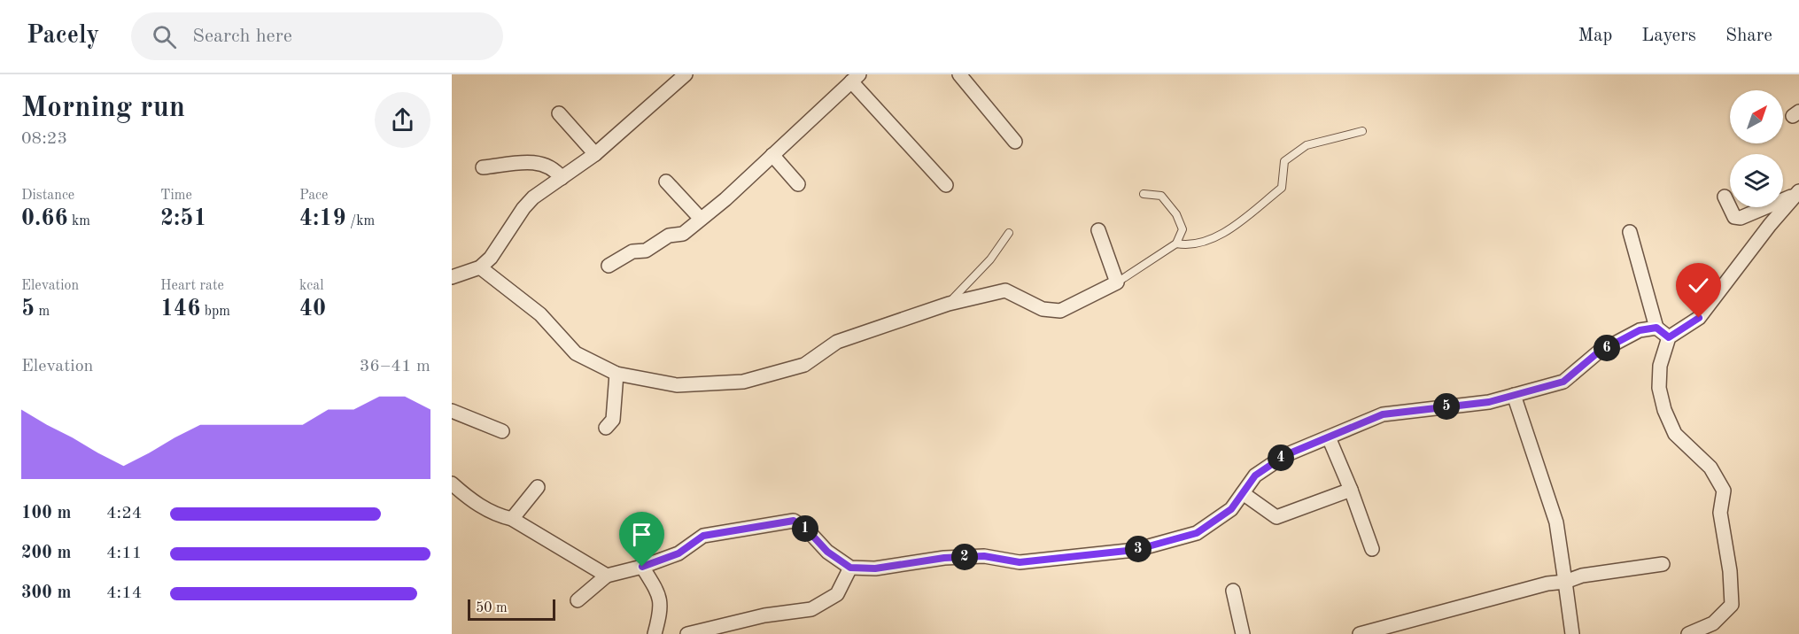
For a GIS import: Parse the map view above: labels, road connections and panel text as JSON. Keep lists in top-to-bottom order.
{
  "scale_bar": "50 m",
  "north": "top right",
  "page": {
    "header": "Pacely",
    "search": "Search here",
    "nav": ["Map", "Layers", "Share"],
    "heading": ["Morning run", "08:23"],
    "stats": [
      ["Distance", "0.66 km"],
      ["Time", "2:51"],
      ["Pace", "4:19 /km"],
      ["Elevation", "5 m"],
      ["Heart rate", "146 bpm"],
      ["kcal", "40"]
    ],
    "pins": [
      "6",
      "5",
      "4",
      "1",
      "3",
      "2"
    ],
    "chart": ["Elevation", "36–41 m"],
    "list": [
      {
        "name": "100 m",
        "note": "4:24"
      },
      {
        "name": "200 m",
        "note": "4:11"
      },
      {
        "name": "300 m",
        "note": "4:14"
      }
    ],
    "scale": "50 m"
  }
}
